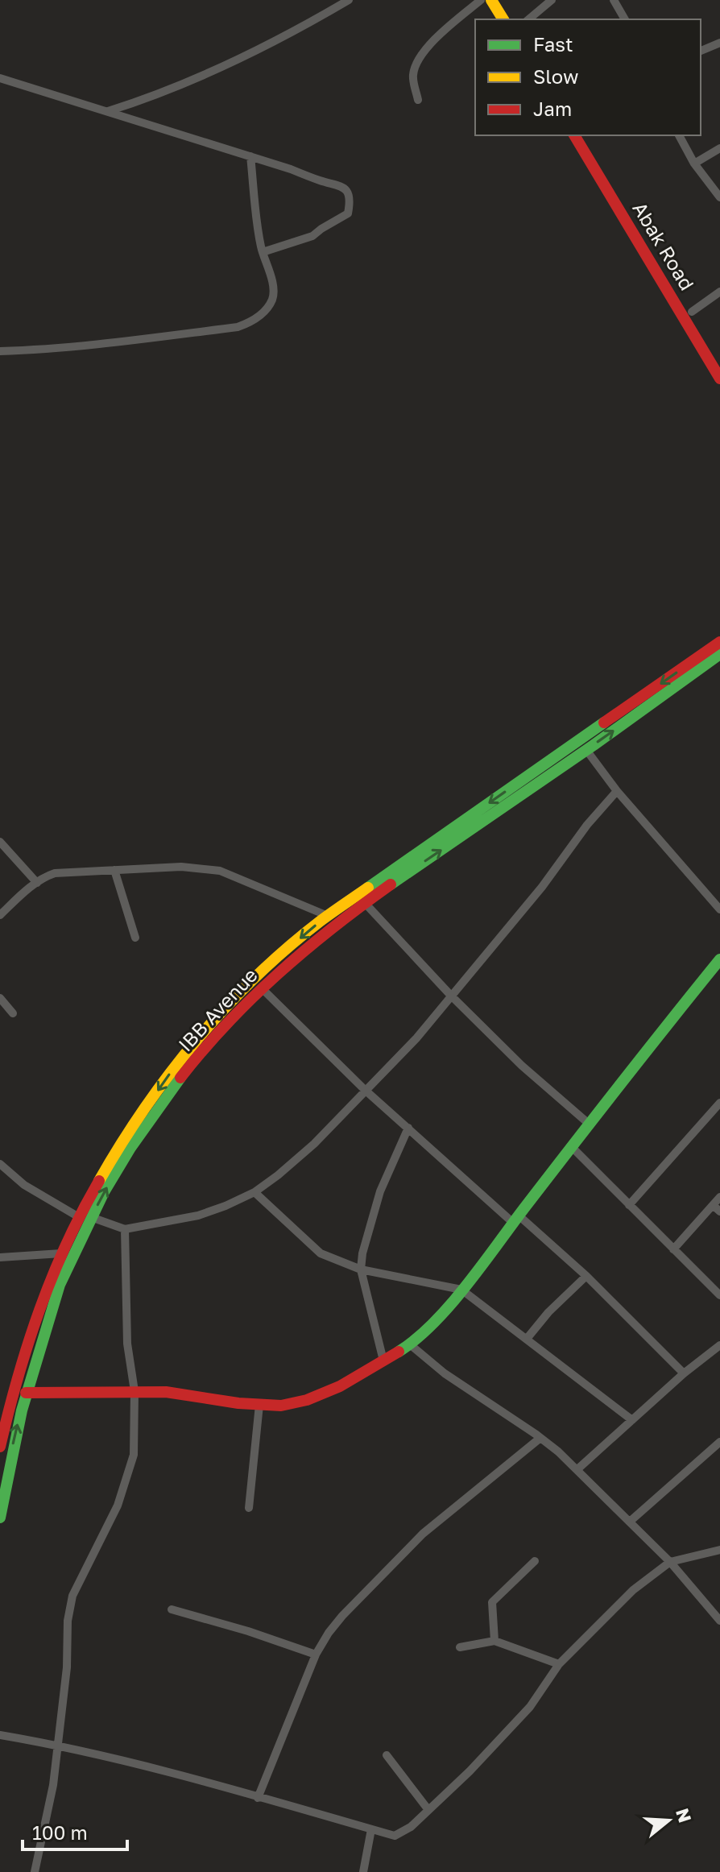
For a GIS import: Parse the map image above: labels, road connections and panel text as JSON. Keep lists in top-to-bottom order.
{
  "streets": {
    "main road": ["Abak Road", "IBB Avenue"]
  },
  "legend": ["Fast", "Slow", "Jam"],
  "scale_bar": "100 m",
  "north": "right"
}
